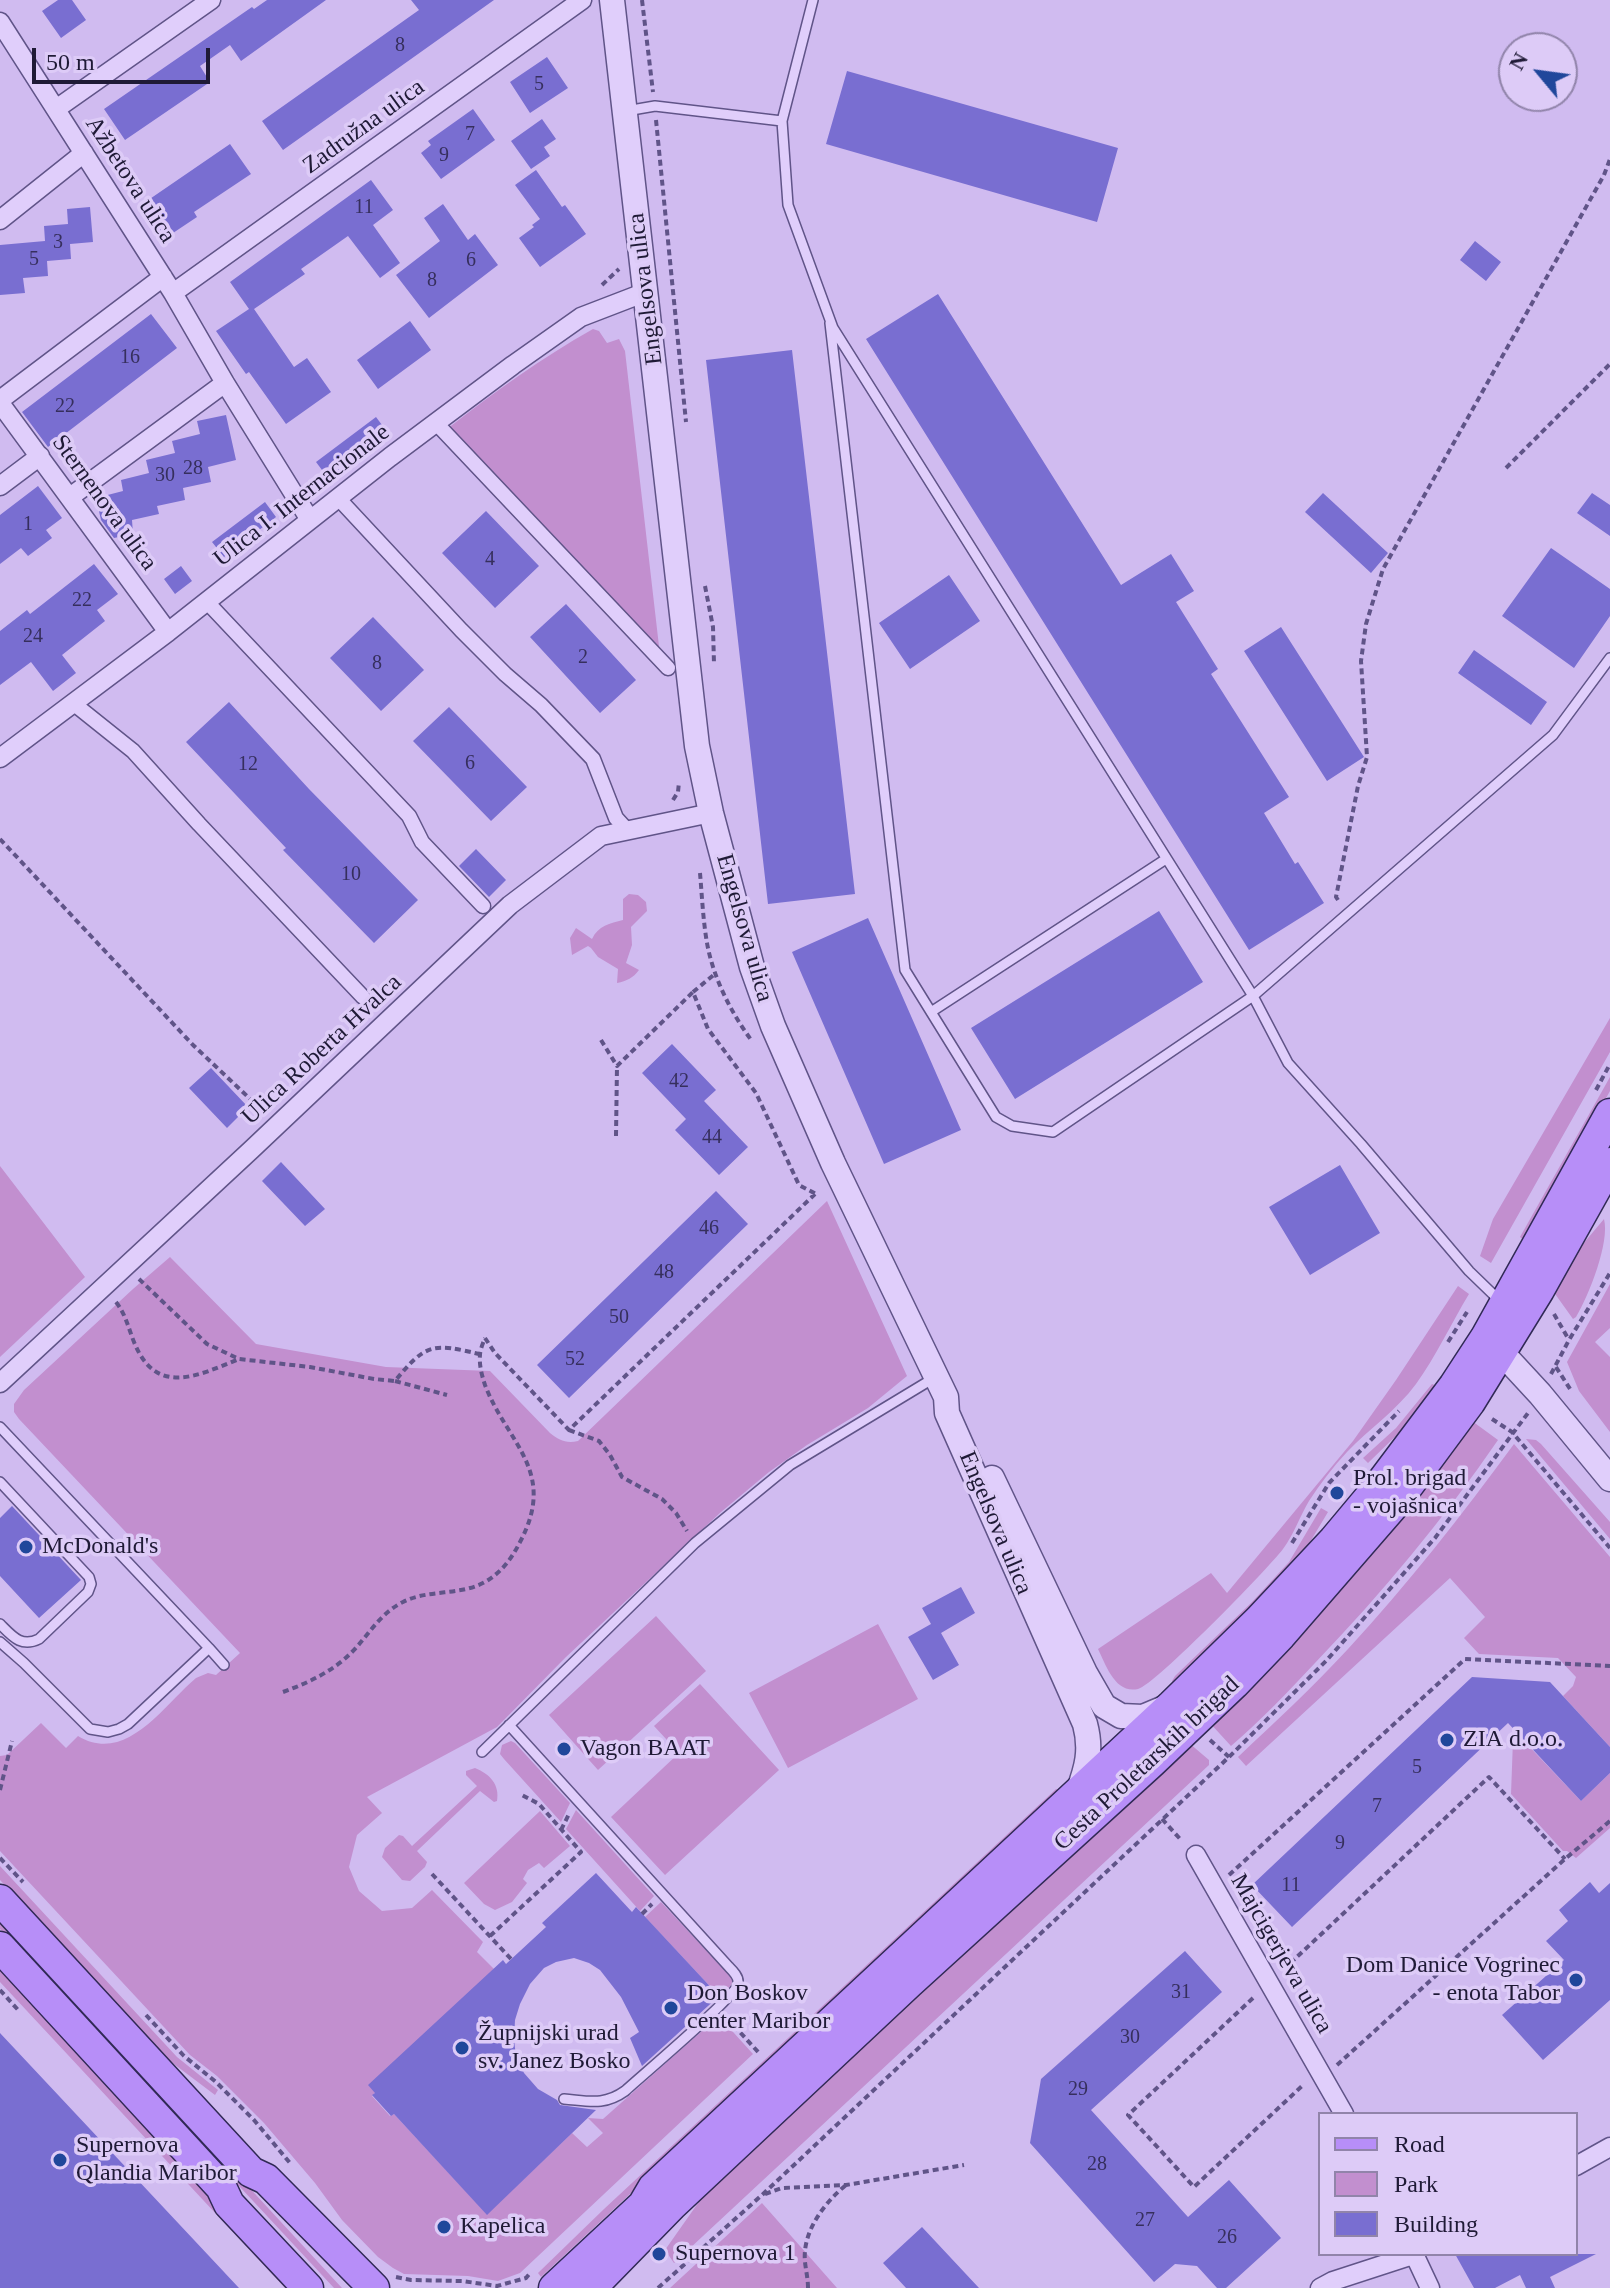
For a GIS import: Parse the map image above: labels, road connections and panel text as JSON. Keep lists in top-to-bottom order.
{
  "streets": {
    "main road": ["Cesta Proletarskih brigad"],
    "street": [
      "Zadružna ulica",
      "Ažbetova ulica",
      "Engelsova ulica",
      "Ulica I. Internacionale",
      "Sternenova ulica",
      "Ulica Roberta Hvalca",
      "Majcigerjeva ulica"
    ]
  },
  "crossings": [
    ["Zadružna ulica", "Ažbetova ulica"],
    ["Ažbetova ulica", "Ulica I. Internacionale"],
    ["Ažbetova ulica", "Sternenova ulica"],
    ["Engelsova ulica", "Ulica I. Internacionale"],
    ["Engelsova ulica", "Ulica Roberta Hvalca"],
    ["Engelsova ulica", "Cesta Proletarskih brigad"],
    ["Ulica I. Internacionale", "Sternenova ulica"]
  ],
  "places": [
    "Prol. brigad - vojašnica",
    "McDonald's",
    "ZIA d.o.o.",
    "Vagon BAAT",
    "Dom Danice Vogrinec - enota Tabor",
    "Don Boskov center Maribor",
    "Župnijski urad sv. Janez Bosko",
    "Supernova Qlandia Maribor",
    "Kapelica",
    "Supernova 1"
  ],
  "house_numbers": [
    "8",
    "5",
    "7",
    "9",
    "11",
    "3",
    "5",
    "6",
    "8",
    "16",
    "22",
    "28",
    "30",
    "1",
    "4",
    "22",
    "24",
    "2",
    "8",
    "6",
    "12",
    "10",
    "42",
    "44",
    "46",
    "48",
    "50",
    "52",
    "5",
    "7",
    "9",
    "11",
    "31",
    "30",
    "29",
    "28",
    "27",
    "26"
  ],
  "legend": ["Road", "Park", "Building"],
  "scale_bar": "50 m",
  "north": "top left"
}
